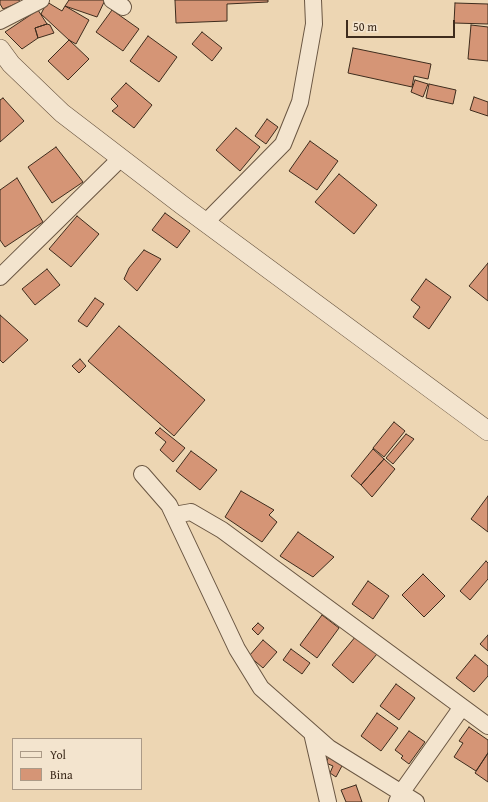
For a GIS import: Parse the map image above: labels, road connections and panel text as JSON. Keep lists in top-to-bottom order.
{
  "legend": ["Yol", "Bina"],
  "scale_bar": "50 m"
}
